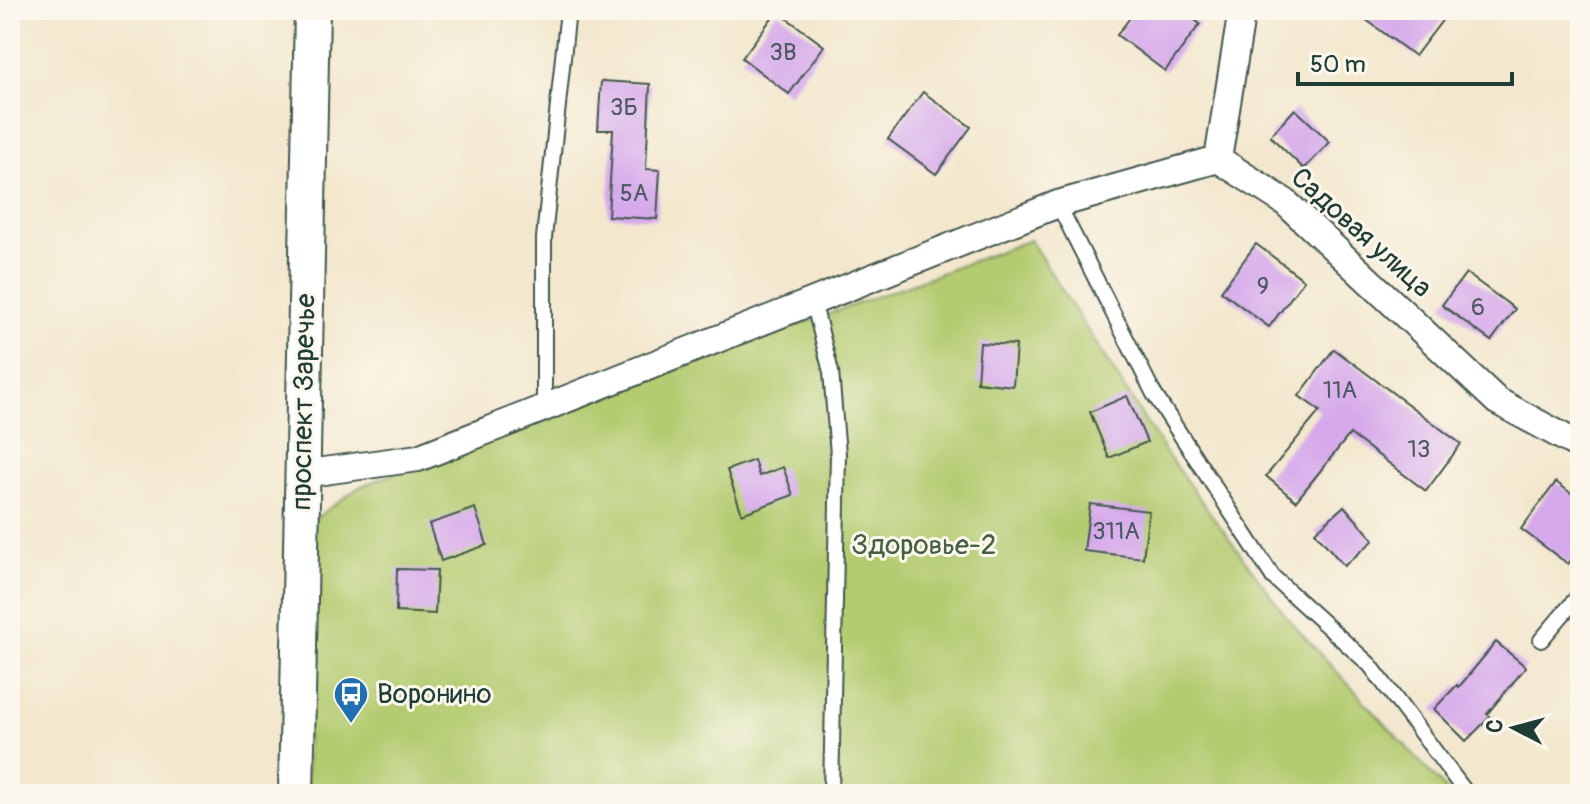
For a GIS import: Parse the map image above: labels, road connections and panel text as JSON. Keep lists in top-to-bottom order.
{
  "streets": {
    "street": ["Садовая улица", "проспект Заречье"]
  },
  "parks": ["Здоровье-2"],
  "places": {
    "bus stop": ["Воронино"]
  },
  "house_numbers": [
    "3В",
    "3Б",
    "5А",
    "9",
    "6",
    "11А",
    "13",
    "311А"
  ],
  "scale_bar": "50 m",
  "north": "left"
}
